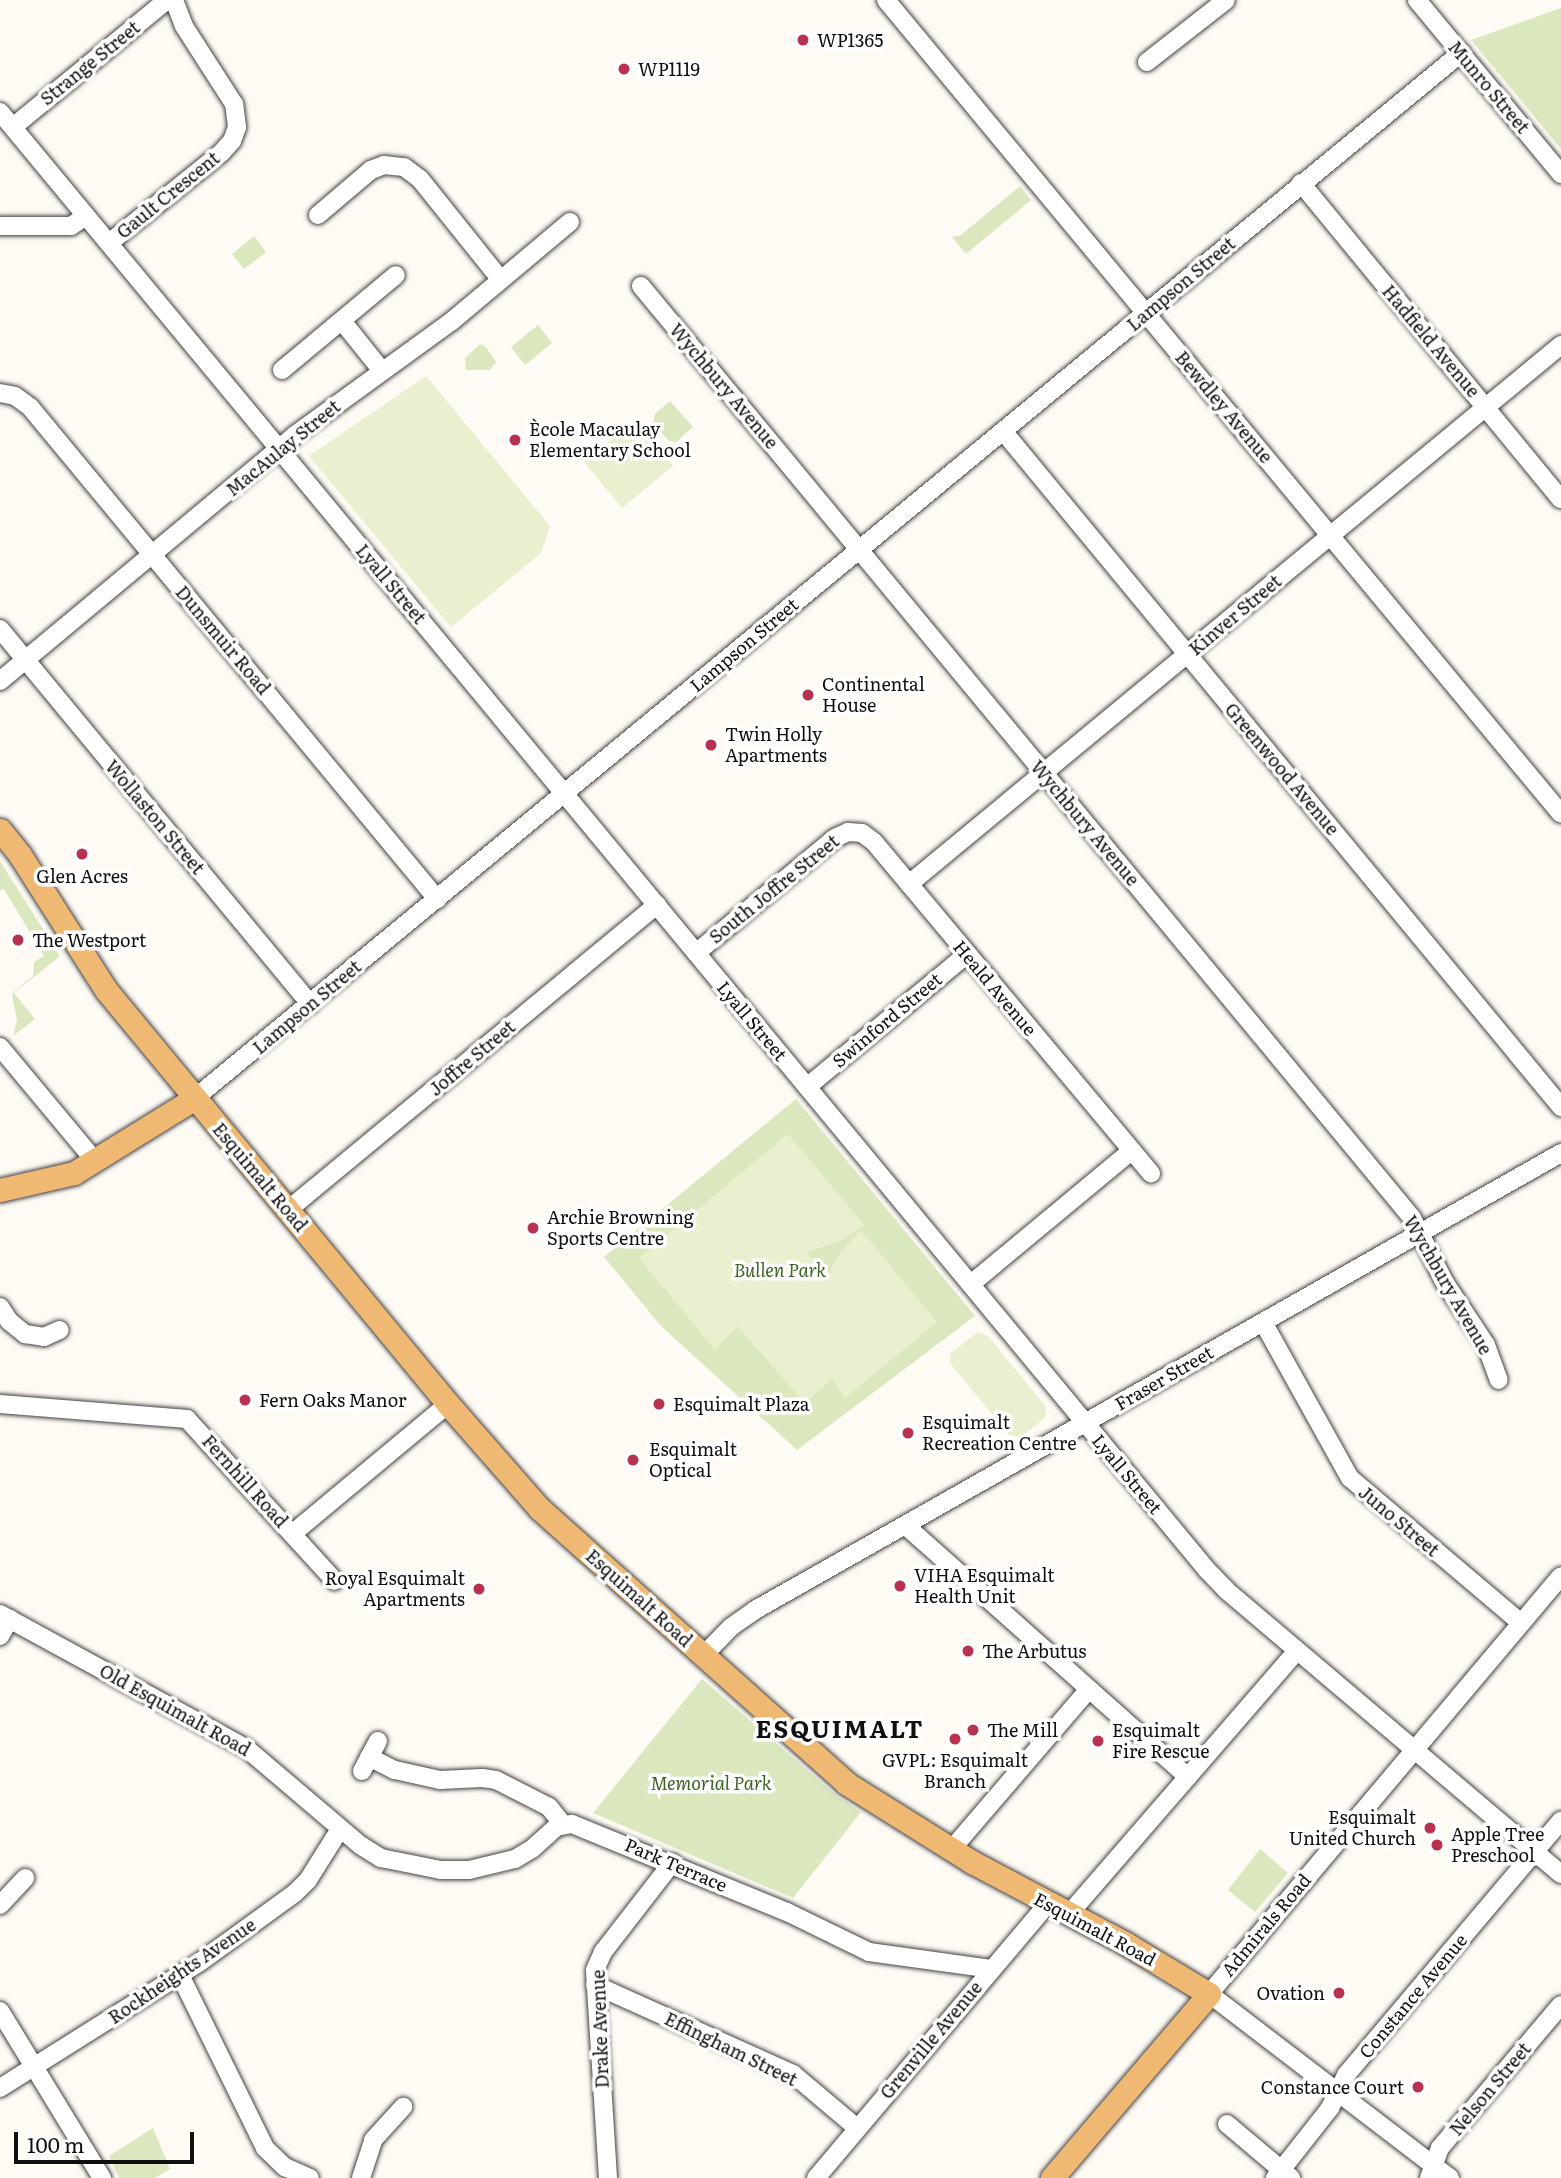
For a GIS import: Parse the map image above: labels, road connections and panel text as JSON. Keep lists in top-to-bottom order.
{
  "streets": {
    "main road": ["Lampson Street", "Esquimalt Road", "Admirals Road"],
    "street": [
      "Strange Street",
      "Munro Street",
      "Gault Crescent",
      "Hadfield Avenue",
      "Wychbury Avenue",
      "Bewdley Avenue",
      "MacAulay Street",
      "Lyall Street",
      "Kinver Street",
      "Dunsmuir Road",
      "Greenwood Avenue",
      "Wollaston Street",
      "South Joffre Street",
      "Heald Avenue",
      "Swinford Street",
      "Joffre Street",
      "Fraser Street",
      "Fernhill Road",
      "Juno Street",
      "Old Esquimalt Road",
      "Park Terrace",
      "Rockheights Avenue",
      "Constance Avenue",
      "Drake Avenue",
      "Grenville Avenue",
      "Effingham Street",
      "Nelson Street"
    ]
  },
  "crossings": [
    ["Strange Street", "Lyall Street"],
    ["Munro Street", "Lampson Street"],
    ["Gault Crescent", "Lyall Street"],
    ["Lampson Street", "Hadfield Avenue"],
    ["Lampson Street", "Wychbury Avenue"],
    ["Lampson Street", "Bewdley Avenue"],
    ["Lampson Street", "Lyall Street"],
    ["Lampson Street", "Dunsmuir Road"],
    ["Lampson Street", "Greenwood Avenue"],
    ["Lampson Street", "Wollaston Street"],
    ["Lampson Street", "Esquimalt Road"],
    ["Hadfield Avenue", "Kinver Street"],
    ["Wychbury Avenue", "Kinver Street"],
    ["Wychbury Avenue", "Fraser Street"],
    ["Bewdley Avenue", "Kinver Street"],
    ["MacAulay Street", "Lyall Street"],
    ["MacAulay Street", "Dunsmuir Road"],
    ["MacAulay Street", "Wollaston Street"],
    ["Lyall Street", "South Joffre Street"],
    ["Lyall Street", "Swinford Street"],
    ["Lyall Street", "Joffre Street"],
    ["Lyall Street", "Fraser Street"],
    ["Lyall Street", "Admirals Road"],
    ["Lyall Street", "Constance Avenue"],
    ["Kinver Street", "Greenwood Avenue"],
    ["Kinver Street", "Heald Avenue"],
    ["South Joffre Street", "Heald Avenue"],
    ["Heald Avenue", "Swinford Street"],
    ["Joffre Street", "Esquimalt Road"],
    ["Esquimalt Road", "Fraser Street"],
    ["Esquimalt Road", "Fernhill Road"],
    ["Esquimalt Road", "Admirals Road"],
    ["Esquimalt Road", "Constance Avenue"],
    ["Esquimalt Road", "Grenville Avenue"],
    ["Esquimalt Road", "Nelson Street"],
    ["Fraser Street", "Juno Street"],
    ["Juno Street", "Admirals Road"],
    ["Old Esquimalt Road", "Park Terrace"],
    ["Old Esquimalt Road", "Rockheights Avenue"],
    ["Park Terrace", "Drake Avenue"],
    ["Park Terrace", "Grenville Avenue"],
    ["Drake Avenue", "Effingham Street"],
    ["Grenville Avenue", "Effingham Street"]
  ],
  "districts": ["ESQUIMALT"],
  "parks": ["Bullen Park", "Memorial Park"],
  "places": [
    "WP1365",
    "WP1119",
    "Ècole Macaulay Elementary School",
    "Continental House",
    "Twin Holly Apartments",
    "Glen Acres",
    "The Westport",
    "Archie Browning Sports Centre",
    "Fern Oaks Manor",
    "Esquimalt Plaza",
    "Esquimalt Recreation Centre",
    "Esquimalt Optical",
    "VIHA Esquimalt Health Unit",
    "Royal Esquimalt Apartments",
    "The Arbutus",
    "The Mill",
    "GVPL: Esquimalt Branch",
    "Esquimalt Fire Rescue",
    "Esquimalt United Church",
    "Apple Tree Preschool",
    "Ovation",
    "Constance Court"
  ],
  "scale_bar": "100 m"
}
